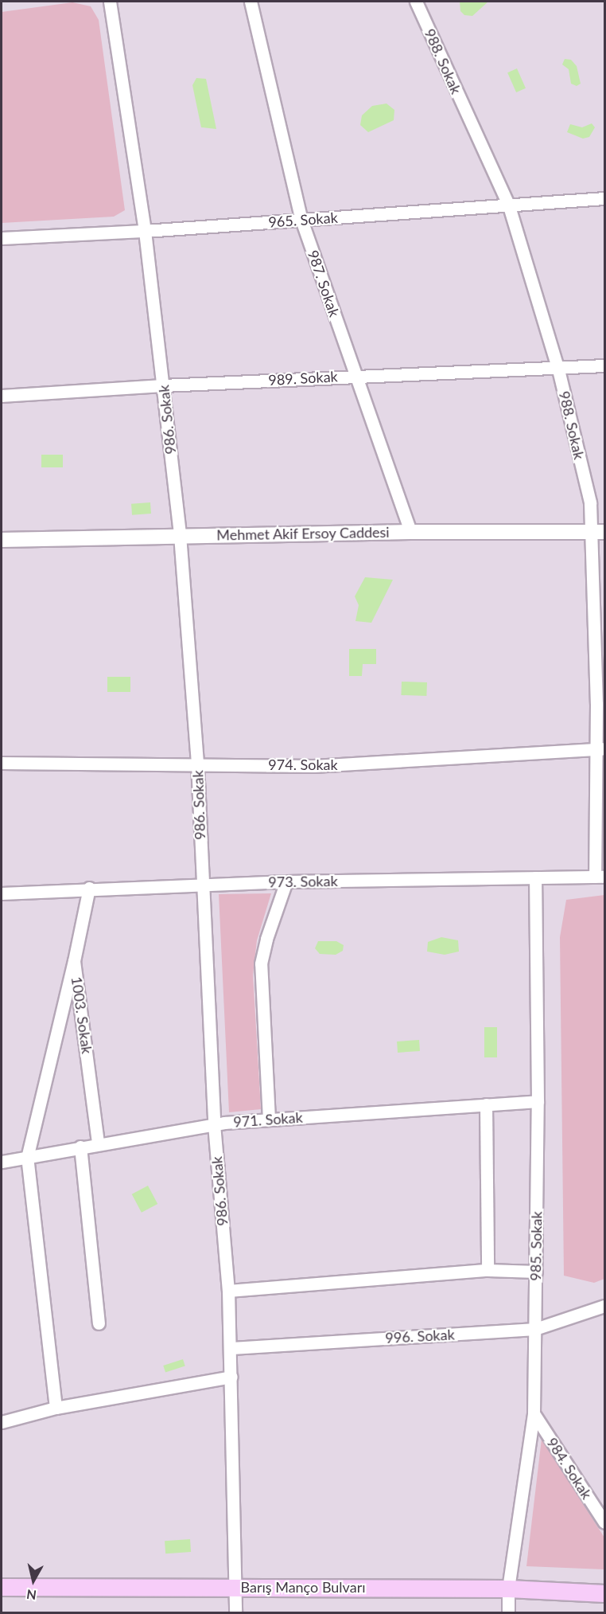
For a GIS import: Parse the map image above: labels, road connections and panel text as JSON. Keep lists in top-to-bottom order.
{
  "streets": {
    "main road": ["Barış Manço Bulvarı"],
    "street": [
      "988. Sokak",
      "965. Sokak",
      "987. Sokak",
      "989. Sokak",
      "986. Sokak",
      "Mehmet Akif Ersoy Caddesi",
      "974. Sokak",
      "973. Sokak",
      "1003. Sokak",
      "971. Sokak",
      "985. Sokak",
      "996. Sokak",
      "984. Sokak"
    ]
  },
  "crossings": [
    ["988. Sokak", "965. Sokak"],
    ["988. Sokak", "989. Sokak"],
    ["988. Sokak", "Mehmet Akif Ersoy Caddesi"],
    ["988. Sokak", "974. Sokak"],
    ["988. Sokak", "973. Sokak"],
    ["965. Sokak", "987. Sokak"],
    ["965. Sokak", "986. Sokak"],
    ["987. Sokak", "989. Sokak"],
    ["987. Sokak", "Mehmet Akif Ersoy Caddesi"],
    ["989. Sokak", "986. Sokak"],
    ["986. Sokak", "Mehmet Akif Ersoy Caddesi"],
    ["986. Sokak", "974. Sokak"],
    ["986. Sokak", "973. Sokak"],
    ["986. Sokak", "971. Sokak"],
    ["986. Sokak", "996. Sokak"],
    ["986. Sokak", "Barış Manço Bulvarı"],
    ["973. Sokak", "1003. Sokak"],
    ["973. Sokak", "985. Sokak"],
    ["1003. Sokak", "971. Sokak"],
    ["971. Sokak", "985. Sokak"],
    ["985. Sokak", "996. Sokak"],
    ["985. Sokak", "984. Sokak"],
    ["985. Sokak", "Barış Manço Bulvarı"]
  ],
  "north": "bottom"
}
